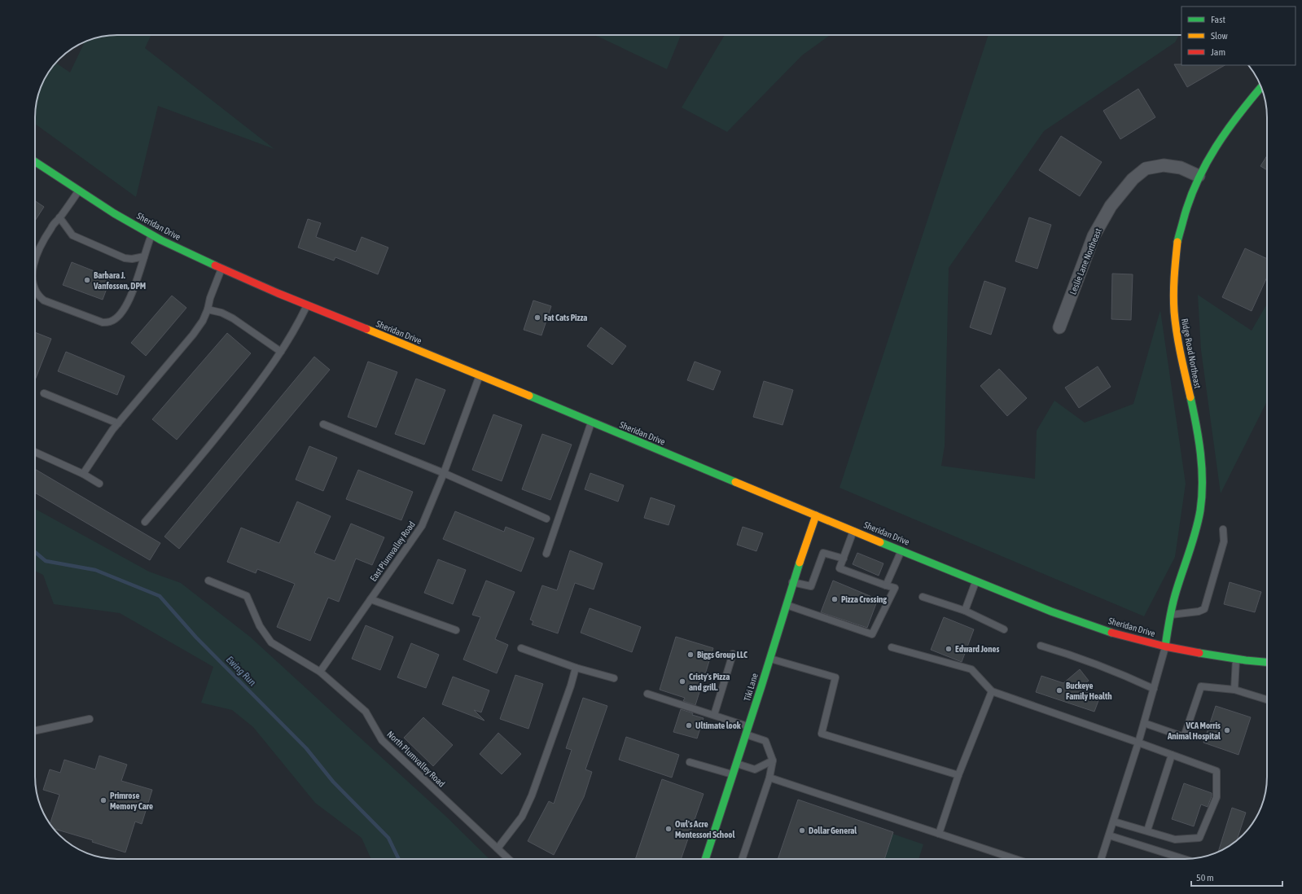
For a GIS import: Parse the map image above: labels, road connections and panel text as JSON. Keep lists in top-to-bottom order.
{
  "streets": {
    "street": [
      "Sheridan Drive",
      "Leslie Lane Northeast",
      "Ridge Road Northeast",
      "Tiki Lane"
    ],
    "lane": ["East Plumvalley Road", "North Plumvalley Road"]
  },
  "crossings": [
    ["Sheridan Drive", "Ridge Road Northeast"],
    ["Sheridan Drive", "East Plumvalley Road"],
    ["Sheridan Drive", "Tiki Lane"],
    ["Leslie Lane Northeast", "Ridge Road Northeast"],
    ["East Plumvalley Road", "North Plumvalley Road"]
  ],
  "water": ["Ewing Run"],
  "places": [
    "Barbara J. Vanfossen, DPM",
    "Fat Cats Pizza",
    "Pizza Crossing",
    "Edward Jones",
    "Biggs Group LLC",
    "Cristy's Pizza and grill.",
    "Buckeye Family Health",
    "Ultimate look",
    "VCA Morris Animal Hospital",
    "Primrose Memory Care",
    "Owl's Acre Montessori School",
    "Dollar General"
  ],
  "legend": ["Fast", "Slow", "Jam"],
  "scale_bar": "50 m"
}
